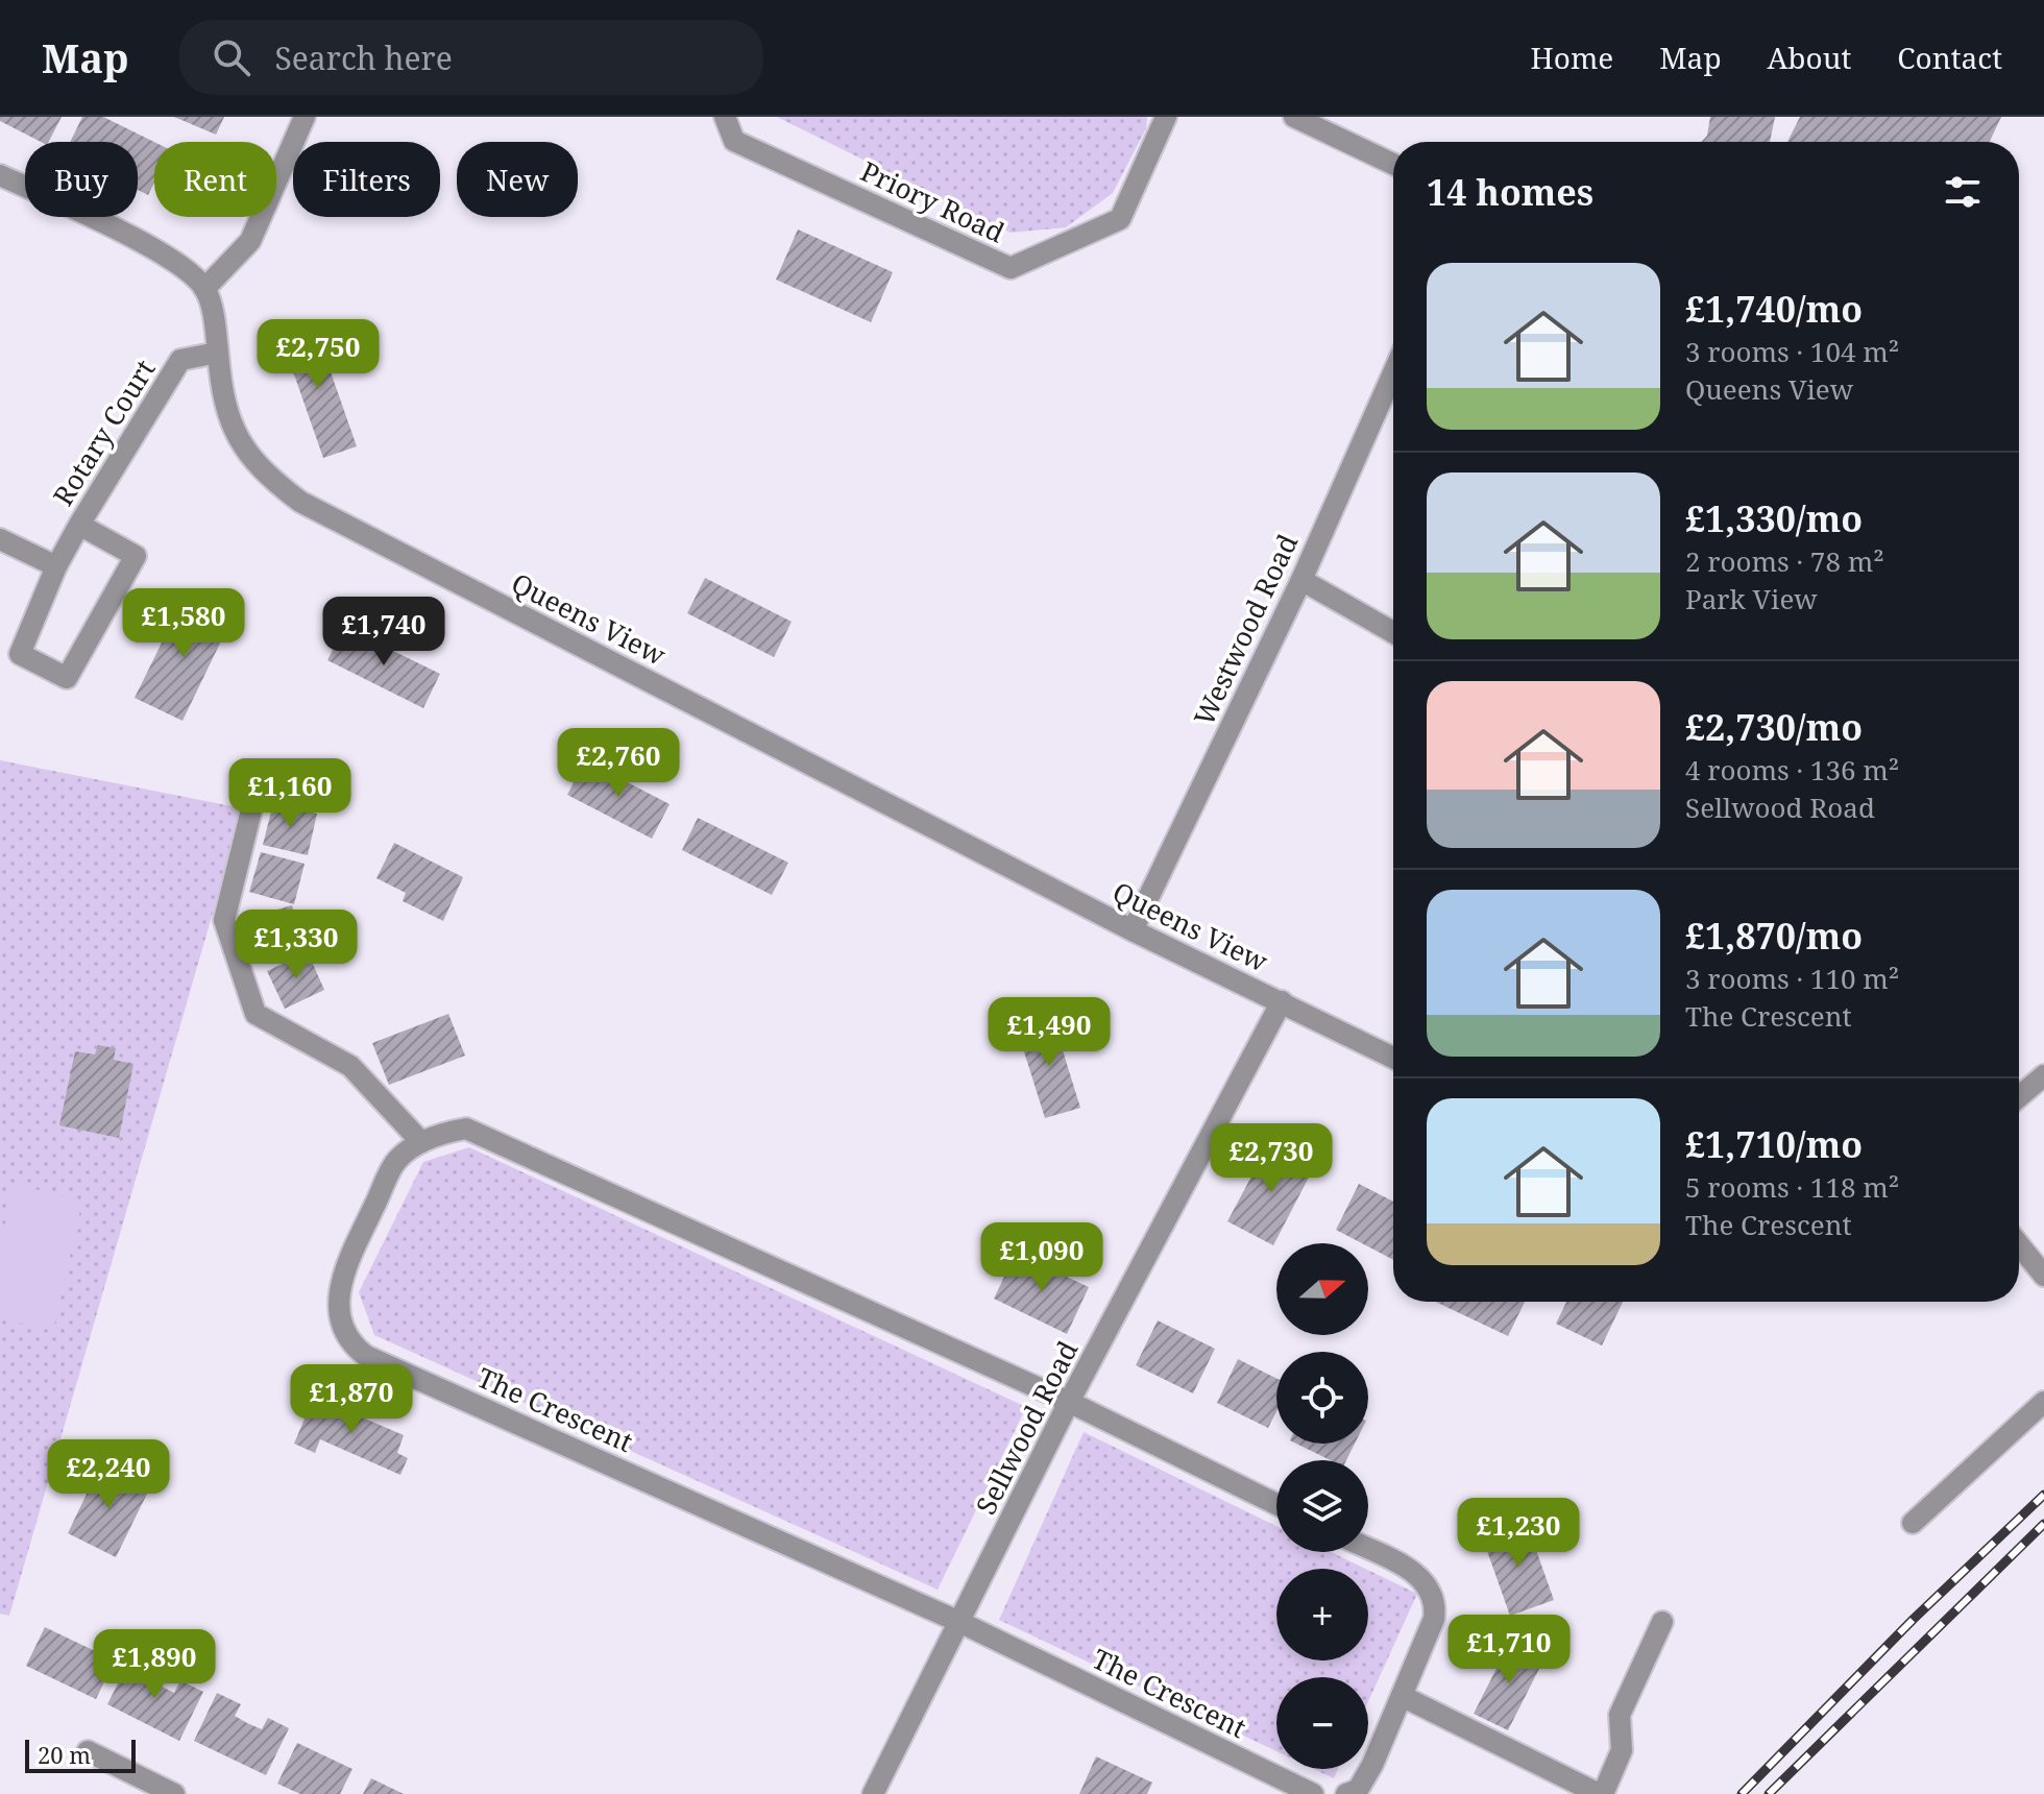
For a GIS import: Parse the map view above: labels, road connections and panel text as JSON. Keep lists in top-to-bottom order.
{
  "streets": {
    "street": [
      "Priory Road",
      "Rotary Court",
      "Queens View",
      "Westwood Road",
      "The Crescent",
      "Sellwood Road"
    ]
  },
  "crossings": [
    ["Rotary Court", "Queens View"],
    ["Queens View", "Westwood Road"],
    ["Queens View", "Sellwood Road"],
    ["The Crescent", "Sellwood Road"]
  ],
  "scale_bar": "20 m",
  "north": "right",
  "page": {
    "header": "Map",
    "search": "Search here",
    "nav": [
      "Home",
      "Map",
      "About",
      "Contact"
    ],
    "chip": [
      "Buy",
      "Rent",
      "Filters",
      "New"
    ],
    "heading": "14 homes",
    "list": [
      {
        "name": "£1,740/mo",
        "note": "3 rooms · 104 m² · Queens View"
      },
      {
        "name": "£1,330/mo",
        "note": "2 rooms · 78 m² · Park View"
      },
      {
        "name": "£2,730/mo",
        "note": "4 rooms · 136 m² · Sellwood Road"
      },
      {
        "name": "£1,870/mo",
        "note": "3 rooms · 110 m² · The Crescent"
      },
      {
        "name": "£1,710/mo",
        "note": "5 rooms · 118 m² · The Crescent"
      }
    ],
    "price": [
      "£2,750",
      "£1,580",
      "£1,740",
      "£2,760",
      "£1,160",
      "£1,330",
      "£1,490",
      "£2,730",
      "£1,090",
      "£1,870",
      "£2,240",
      "£1,230",
      "£1,710",
      "£1,890"
    ],
    "map_buttons": ["+", "−"],
    "scale": "20 m"
  }
}
